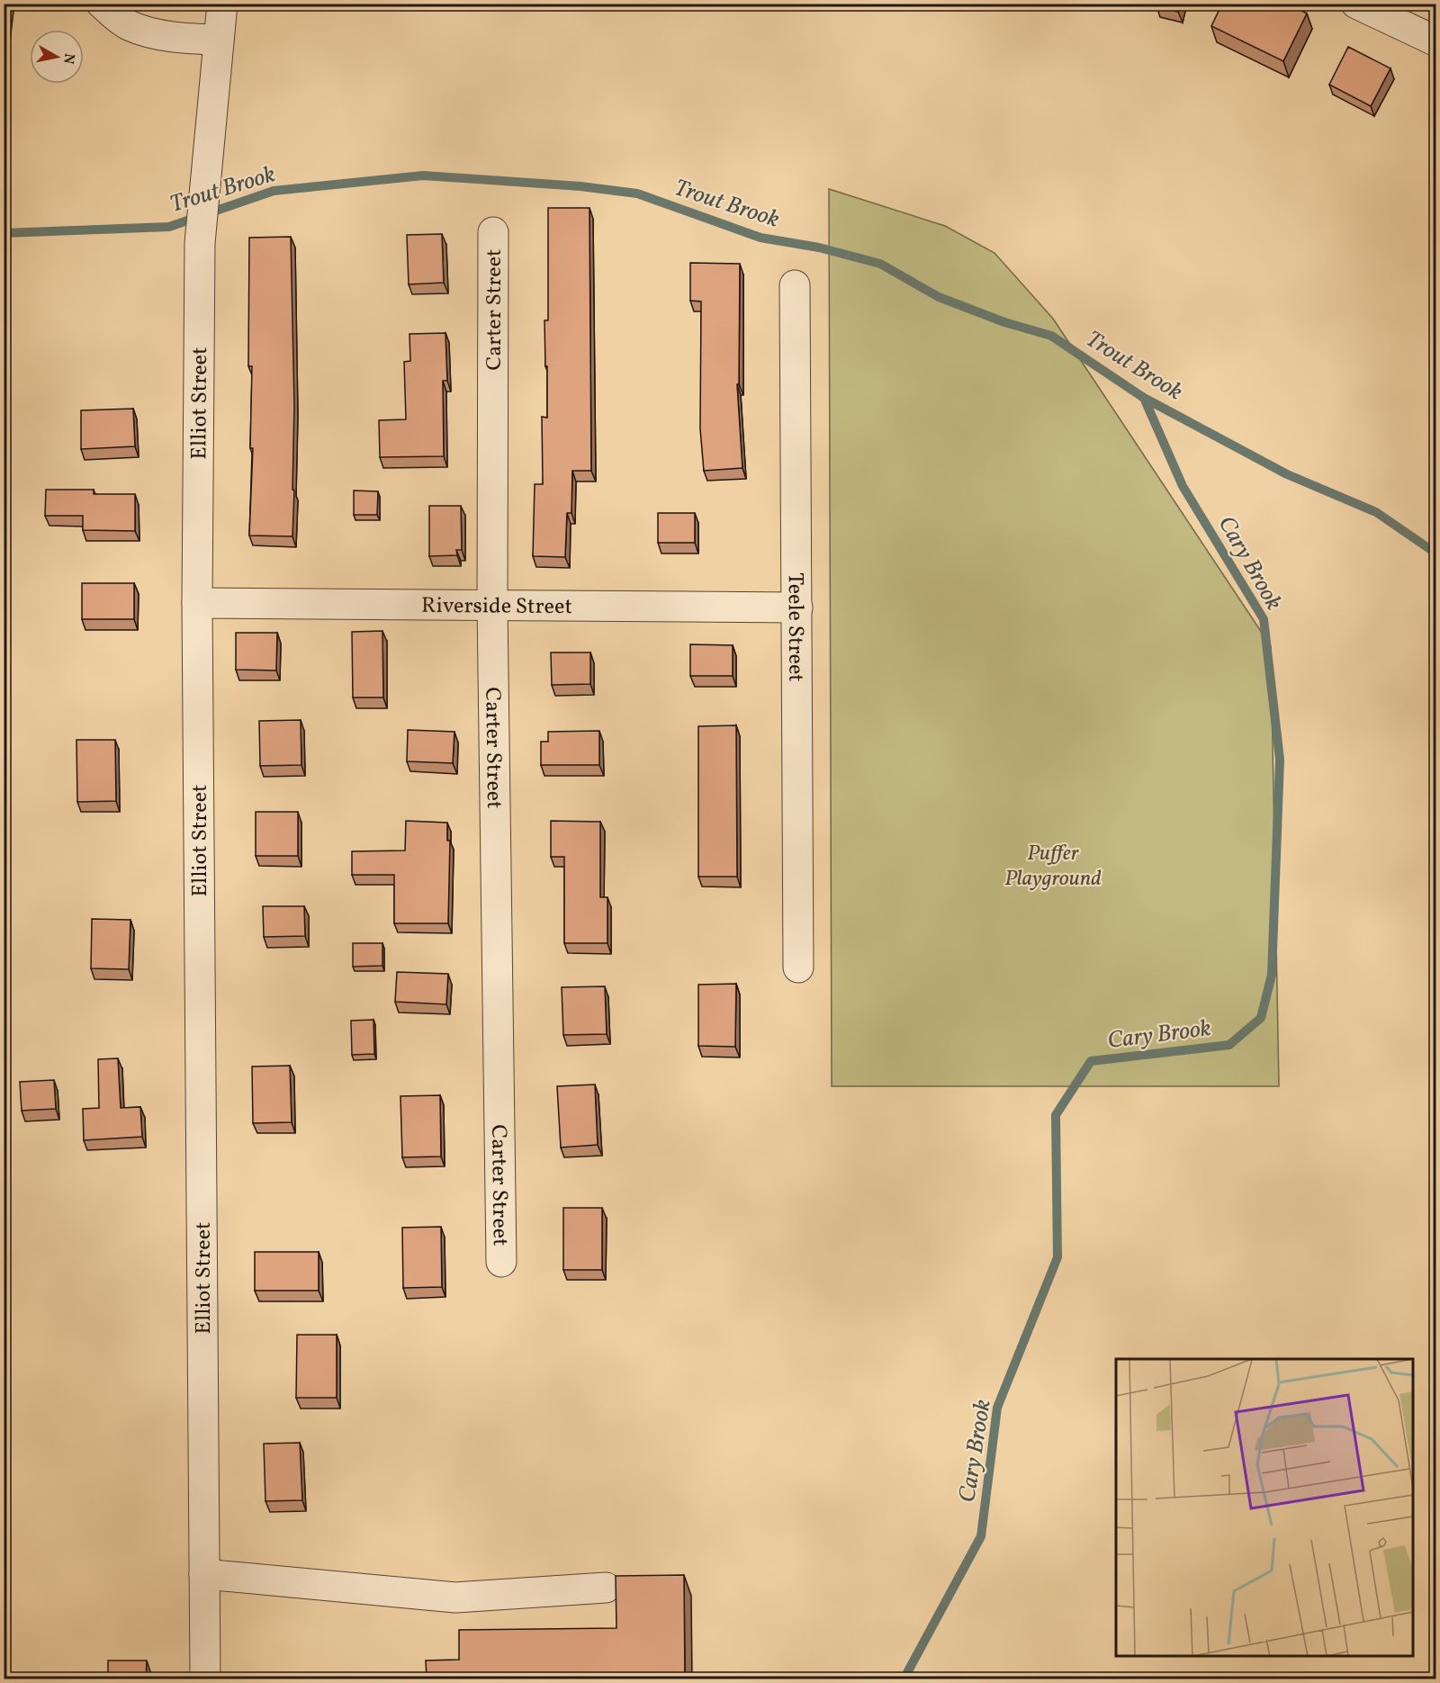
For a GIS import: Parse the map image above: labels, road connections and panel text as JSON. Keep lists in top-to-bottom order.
{
  "streets": {
    "street": [
      "Carter Street",
      "Elliot Street",
      "Riverside Street",
      "Teele Street"
    ]
  },
  "crossings": [
    ["Carter Street", "Riverside Street"],
    ["Elliot Street", "Riverside Street"],
    ["Riverside Street", "Teele Street"]
  ],
  "water": ["Trout Brook", "Cary Brook"],
  "parks": ["Puffer Playground"],
  "north": "right"
}
